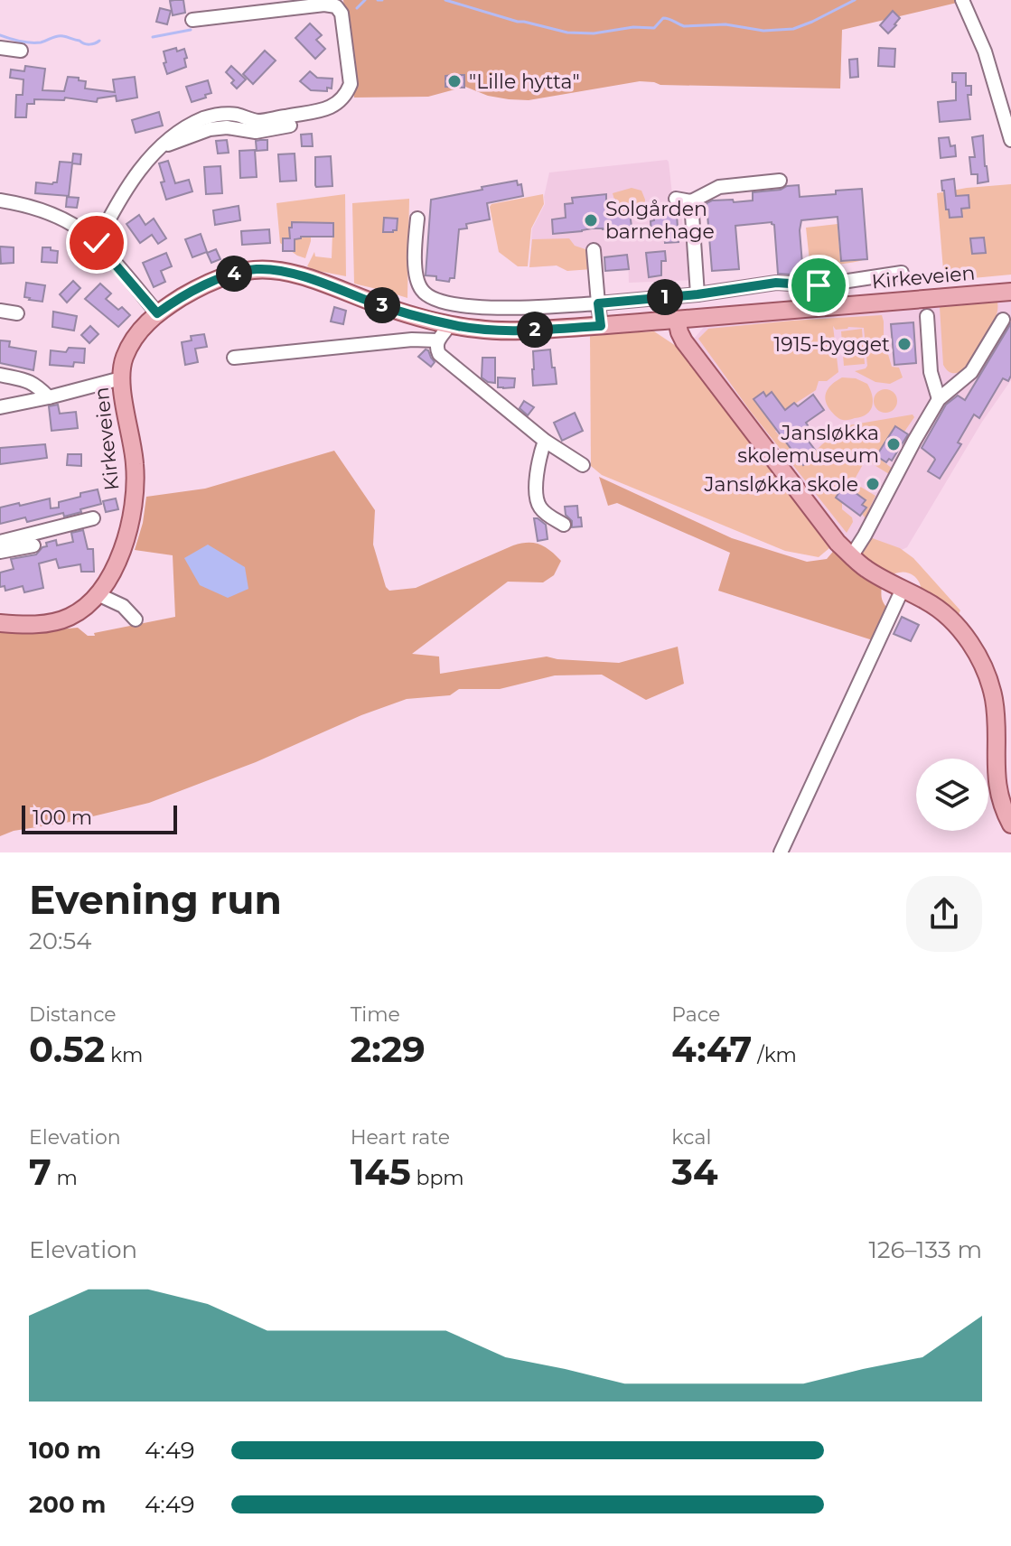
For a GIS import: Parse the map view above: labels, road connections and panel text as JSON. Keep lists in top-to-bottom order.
{
  "streets": {
    "main road": ["Kirkeveien"]
  },
  "places": [
    "\"Lille hytta\"",
    "Solgården barnehage",
    "1915-bygget",
    "Jansløkka skolemuseum",
    "Jansløkka skole"
  ],
  "scale_bar": "100 m",
  "page": {
    "pins": [
      "4",
      "1",
      "3",
      "2"
    ],
    "scale": "100 m",
    "heading": ["Evening run", "20:54"],
    "stats": [
      ["Distance", "0.52 km"],
      ["Time", "2:29"],
      ["Pace", "4:47 /km"],
      ["Elevation", "7 m"],
      ["Heart rate", "145 bpm"],
      ["kcal", "34"]
    ],
    "chart": ["Elevation", "126–133 m"],
    "list": [
      {
        "name": "100 m",
        "note": "4:49"
      },
      {
        "name": "200 m",
        "note": "4:49"
      }
    ]
  }
}
